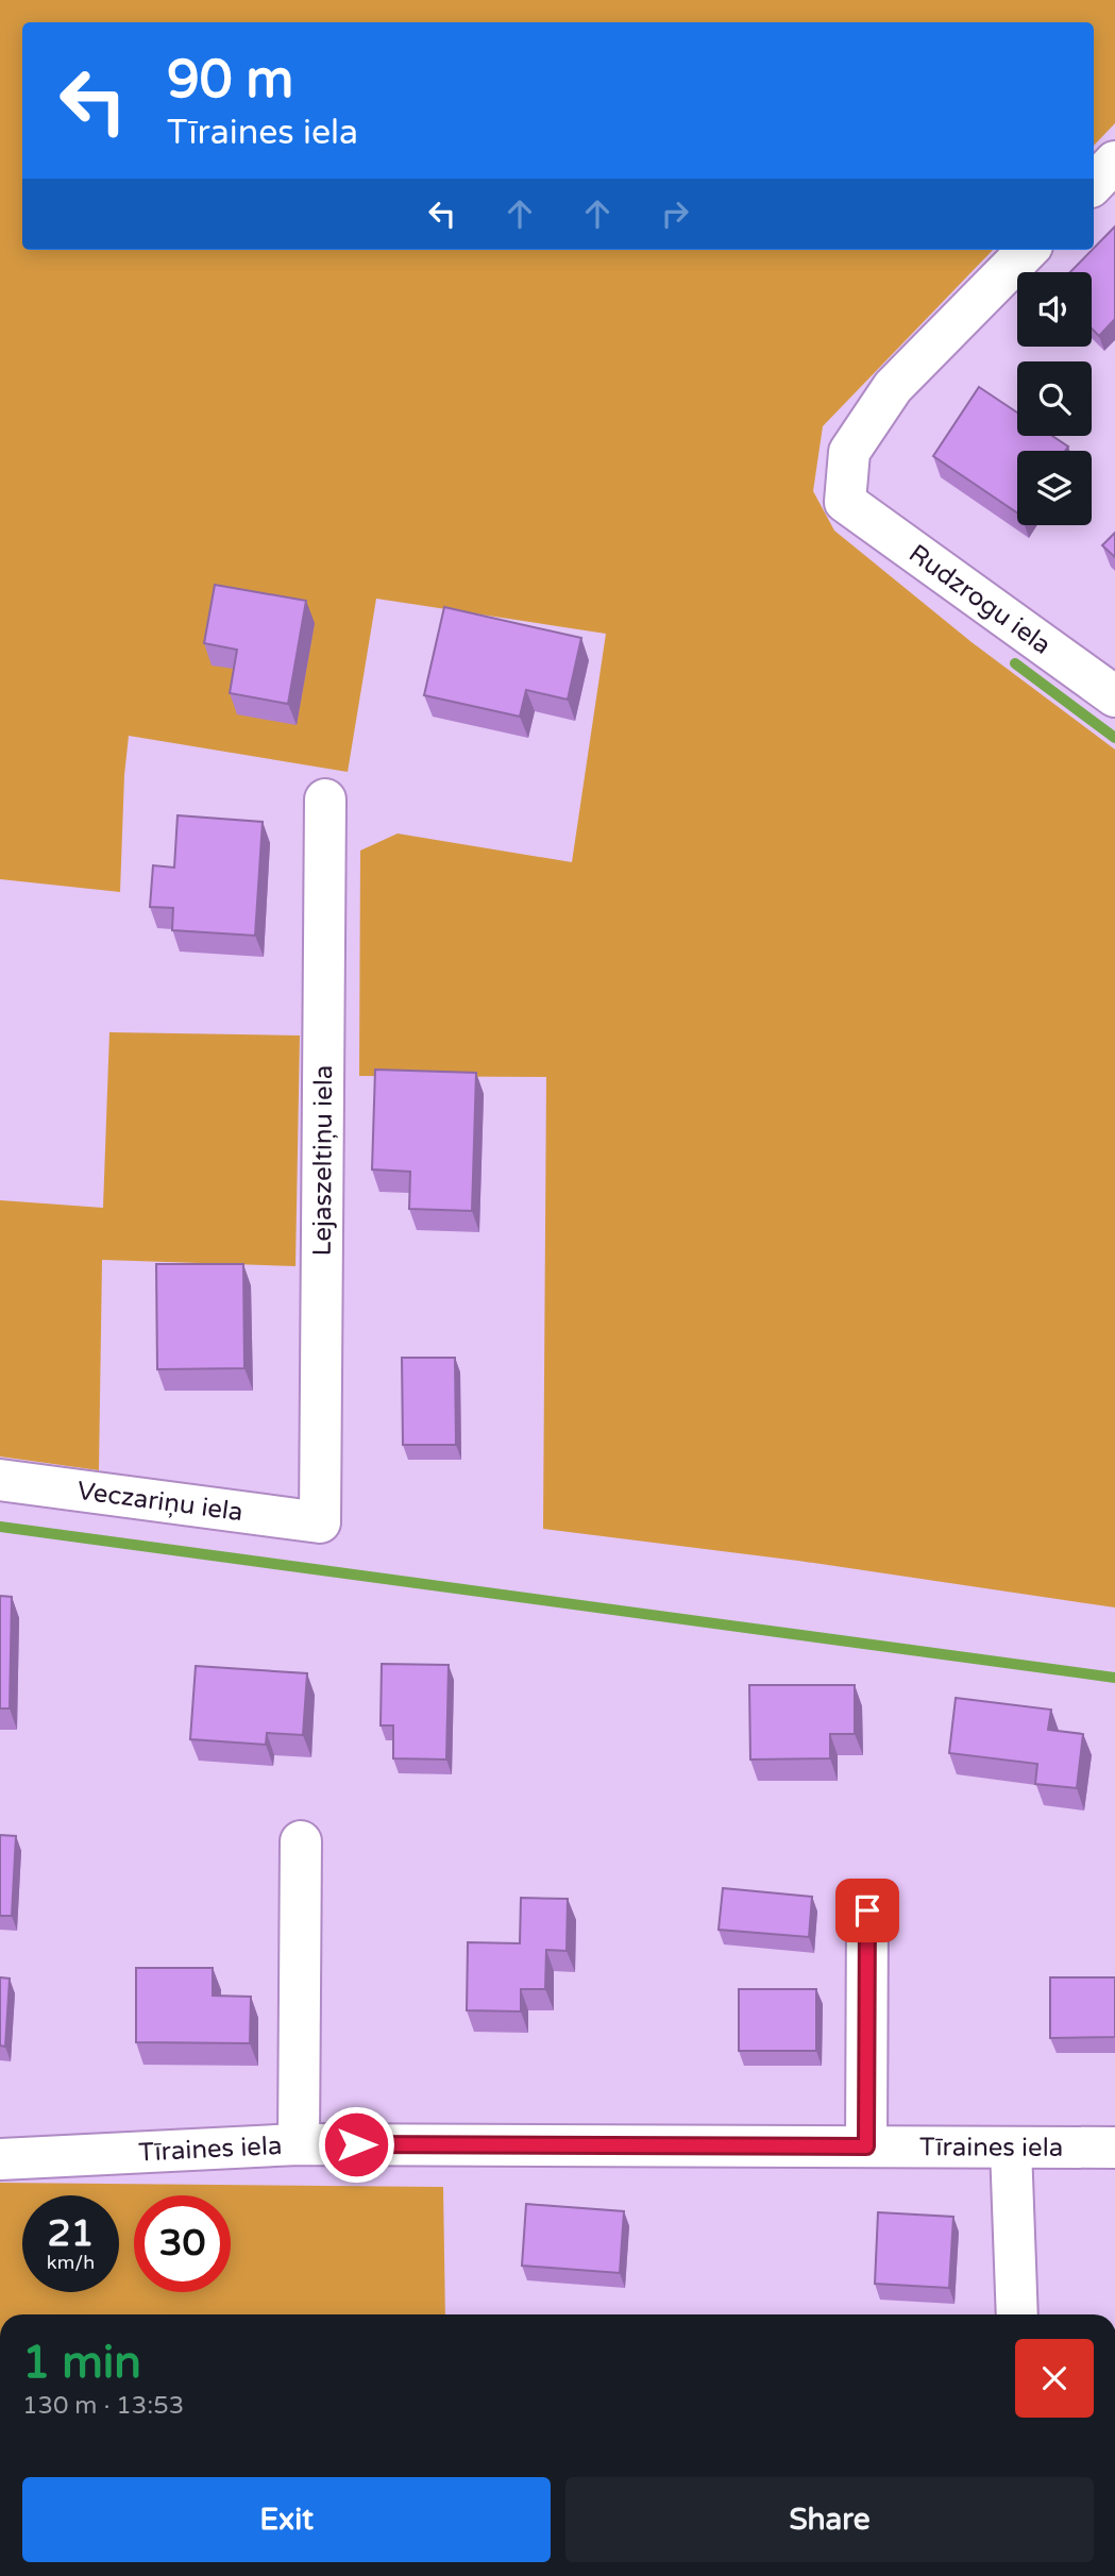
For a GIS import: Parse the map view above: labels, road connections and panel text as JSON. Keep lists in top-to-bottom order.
{
  "streets": {
    "street": [
      "Rudzrogu iela",
      "Lejaszeltiņu iela",
      "Veczariņu iela",
      "Tīraines iela"
    ]
  },
  "crossings": [
    ["Lejaszeltiņu iela", "Veczariņu iela"]
  ],
  "page": {
    "turn": ["90 m", "Tīraines iela"],
    "speed": "21 km/h",
    "limit": "30",
    "heading": ["1 min", "130 m · 13:53"],
    "buttons": ["Exit", "Share"]
  }
}
